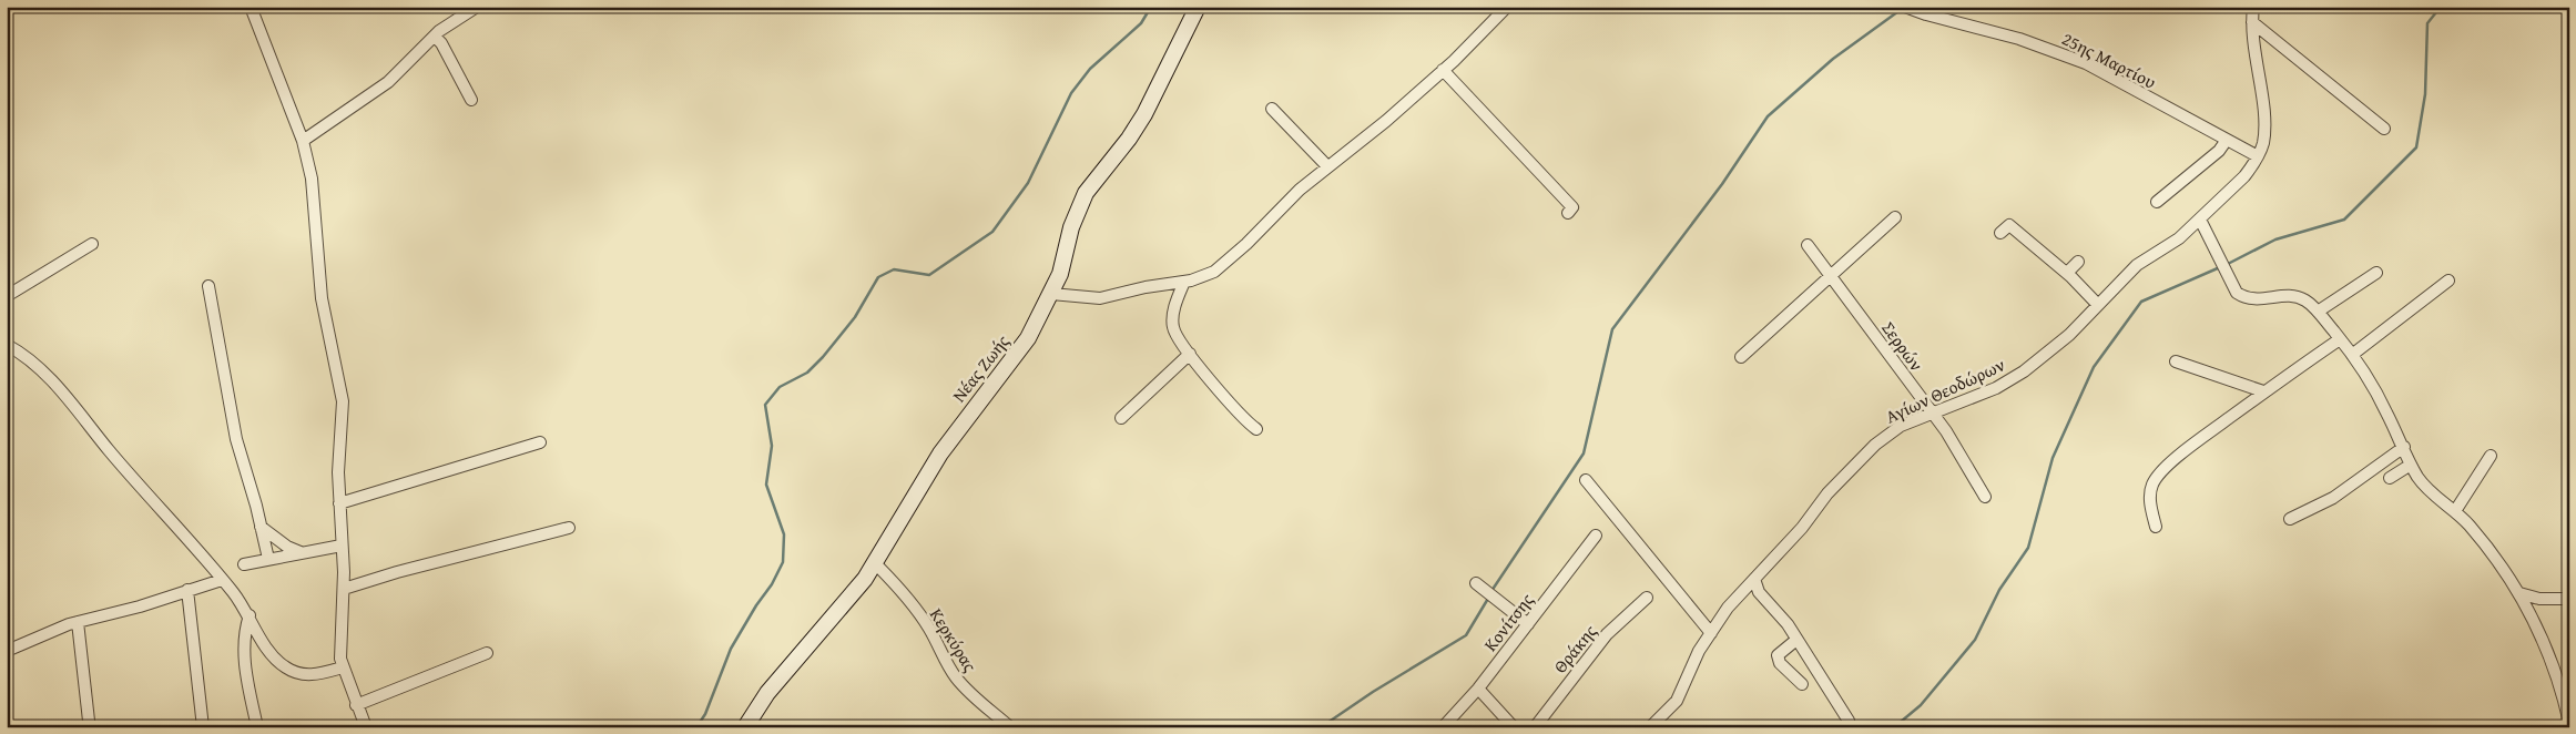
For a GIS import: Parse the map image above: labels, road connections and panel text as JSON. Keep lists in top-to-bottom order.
{
  "streets": {
    "street": [
      "25ης Μαρτίου",
      "Σερρών",
      "Νέας Ζωής",
      "Αγίων Θεοδώρων",
      "Κονίτσης",
      "Κερκύρας",
      "Θράκης"
    ]
  },
  "crossings": [
    ["25ης Μαρτίου", "Αγίων Θεοδώρων"],
    ["Σερρών", "Αγίων Θεοδώρων"],
    ["Νέας Ζωής", "Κερκύρας"]
  ]
}
